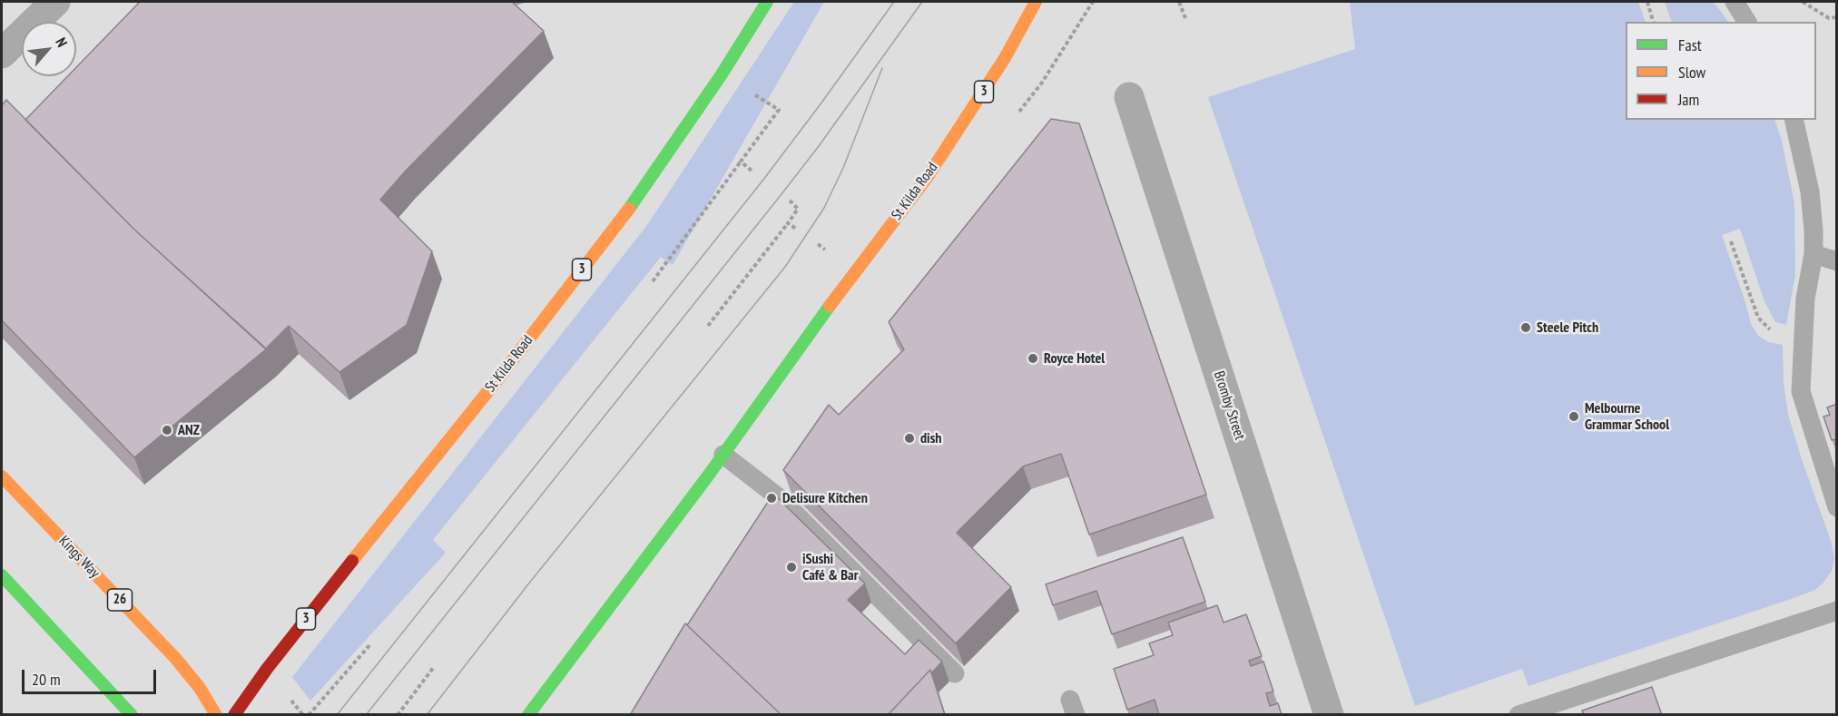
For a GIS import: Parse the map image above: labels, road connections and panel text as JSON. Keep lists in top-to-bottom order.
{
  "streets": {
    "main road": [
      "3",
      "St Kilda Road",
      "Kings Way",
      "26"
    ],
    "street": ["Bromby Street"]
  },
  "places": [
    "Steele Pitch",
    "Royce Hotel",
    "Melbourne Grammar School",
    "ANZ",
    "dish",
    "Delisure Kitchen",
    "iSushi Café & Bar"
  ],
  "legend": ["Fast", "Slow", "Jam"],
  "scale_bar": "20 m",
  "north": "top right"
}
